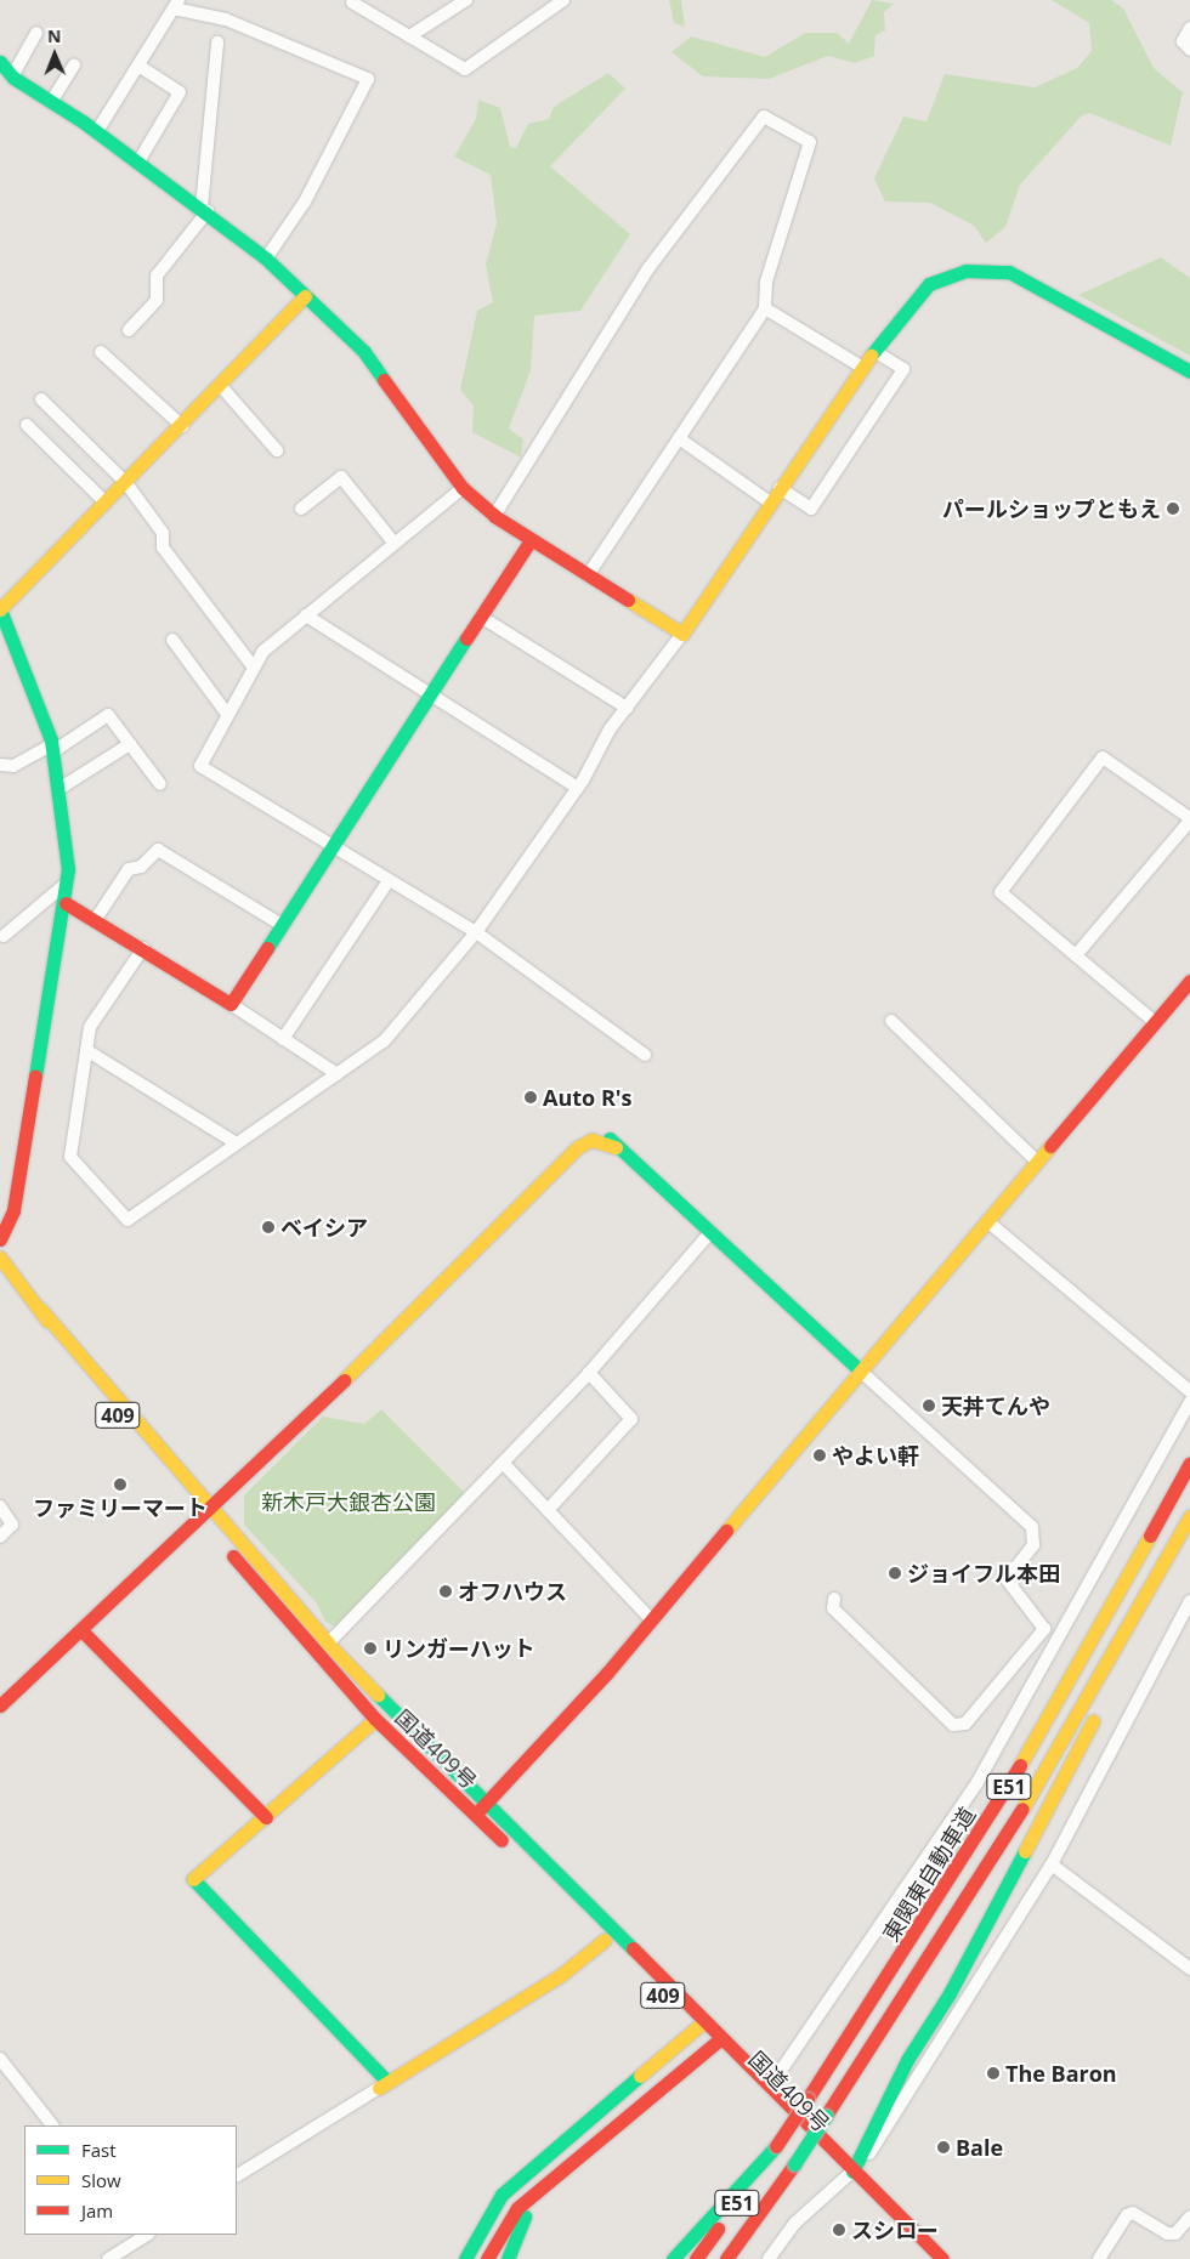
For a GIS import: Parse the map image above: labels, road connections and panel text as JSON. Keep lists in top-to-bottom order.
{
  "streets": {
    "main road": [
      "409",
      "国道409号",
      "E51",
      "東関東自動車道"
    ]
  },
  "parks": ["新木戸大銀杏公園"],
  "places": [
    "パールショップともえ",
    "Auto R's",
    "ベイシア",
    "天丼てんや",
    "やよい軒",
    "ファミリーマート",
    "ジョイフル本田",
    "オフハウス",
    "リンガーハット",
    "The Baron",
    "Bale",
    "スシロー"
  ],
  "legend": ["Fast", "Slow", "Jam"],
  "north": "top"
}
